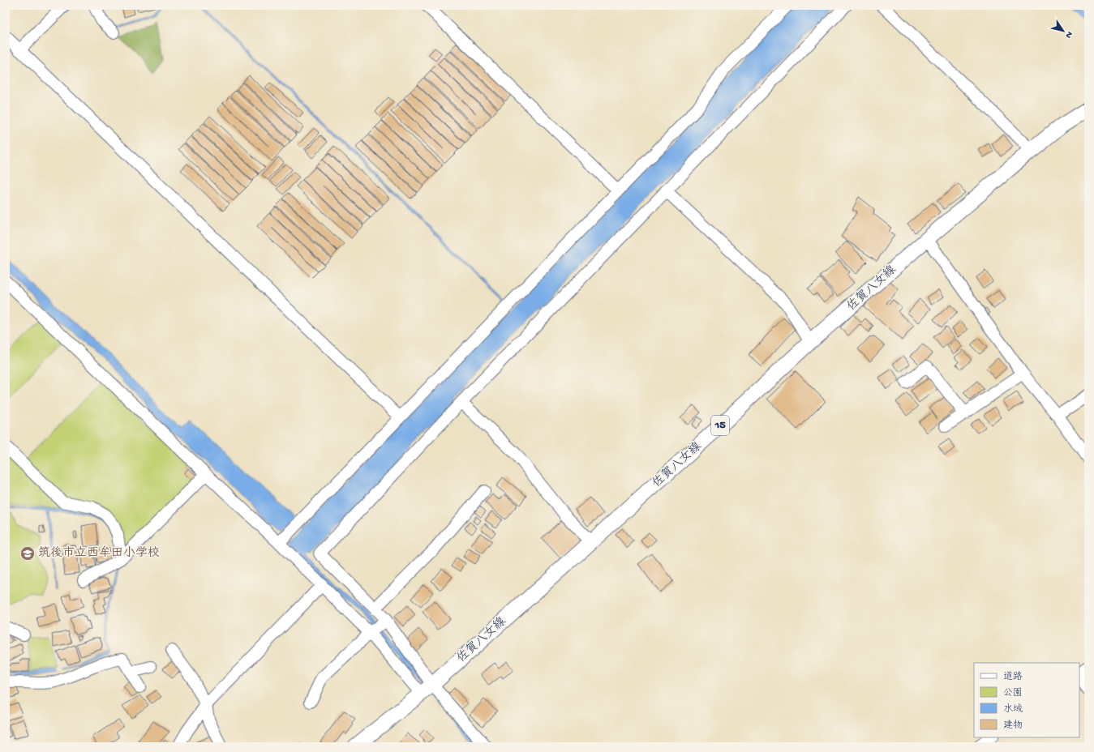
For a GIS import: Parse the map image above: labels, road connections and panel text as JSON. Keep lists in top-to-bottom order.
{
  "streets": {
    "main road": ["佐賀八女線", "15"]
  },
  "places": {
    "school or university": ["筑後市立西牟田小学校"]
  },
  "legend": [
    "道路",
    "公園",
    "水域",
    "建物"
  ],
  "north": "bottom right"
}
